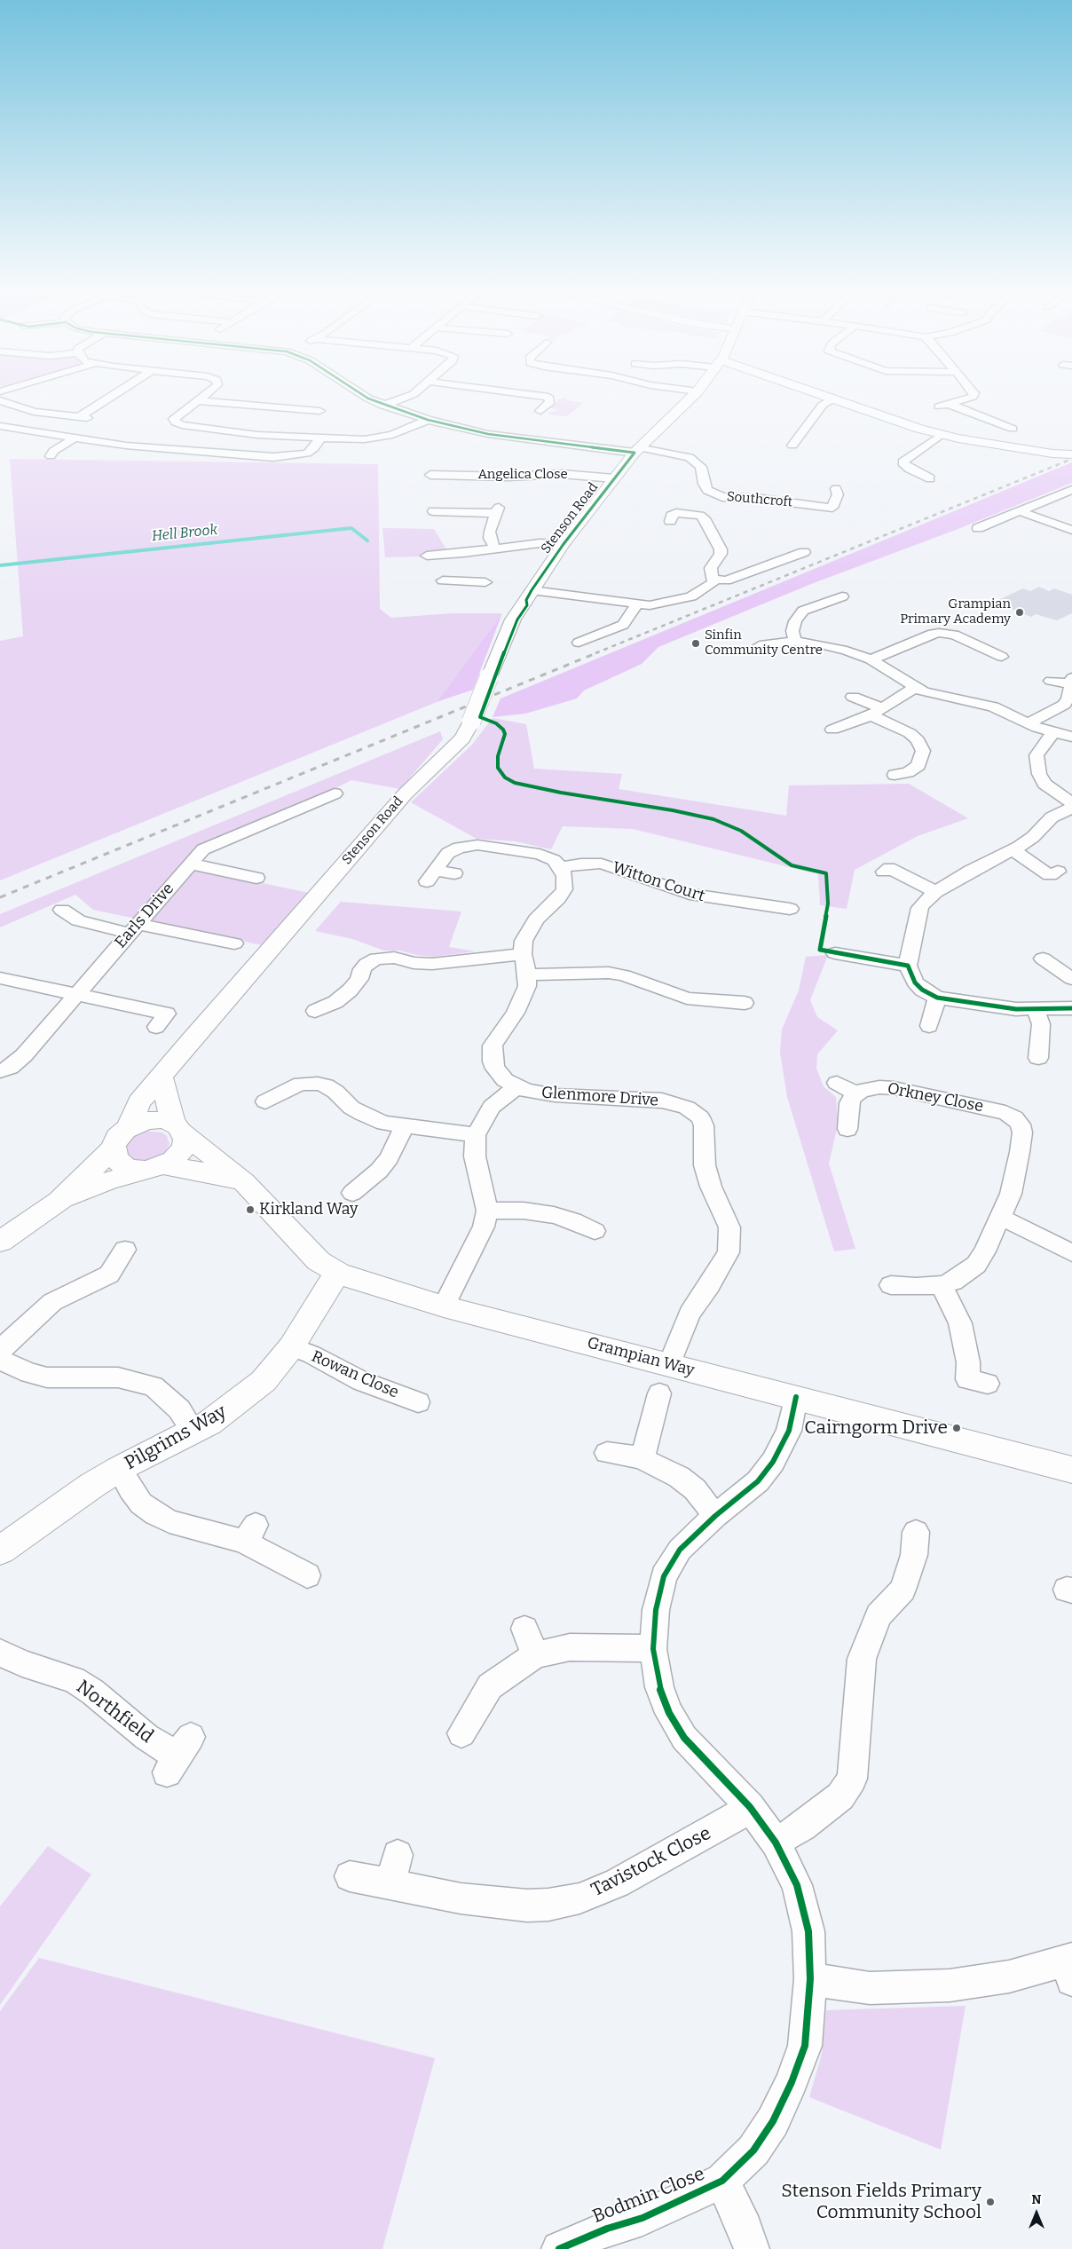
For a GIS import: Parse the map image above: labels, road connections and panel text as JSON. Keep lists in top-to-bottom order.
{
  "streets": {
    "street": [
      "Angelica Close",
      "Southcroft",
      "Stenson Road",
      "Witton Court",
      "Earls Drive",
      "Glenmore Drive",
      "Orkney Close",
      "Grampian Way",
      "Rowan Close",
      "Pilgrims Way",
      "Northfield",
      "Tavistock Close",
      "Bodmin Close"
    ]
  },
  "crossings": [
    ["Angelica Close", "Stenson Road"],
    ["Southcroft", "Stenson Road"],
    ["Stenson Road", "Grampian Way"],
    ["Witton Court", "Glenmore Drive"],
    ["Glenmore Drive", "Grampian Way"],
    ["Grampian Way", "Pilgrims Way"],
    ["Grampian Way", "Bodmin Close"],
    ["Rowan Close", "Pilgrims Way"],
    ["Tavistock Close", "Bodmin Close"]
  ],
  "water": ["Hell Brook"],
  "places": [
    "Grampian Primary Academy",
    "Sinfin Community Centre",
    "Kirkland Way",
    "Cairngorm Drive",
    "Stenson Fields Primary Community School"
  ],
  "north": "top"
}
